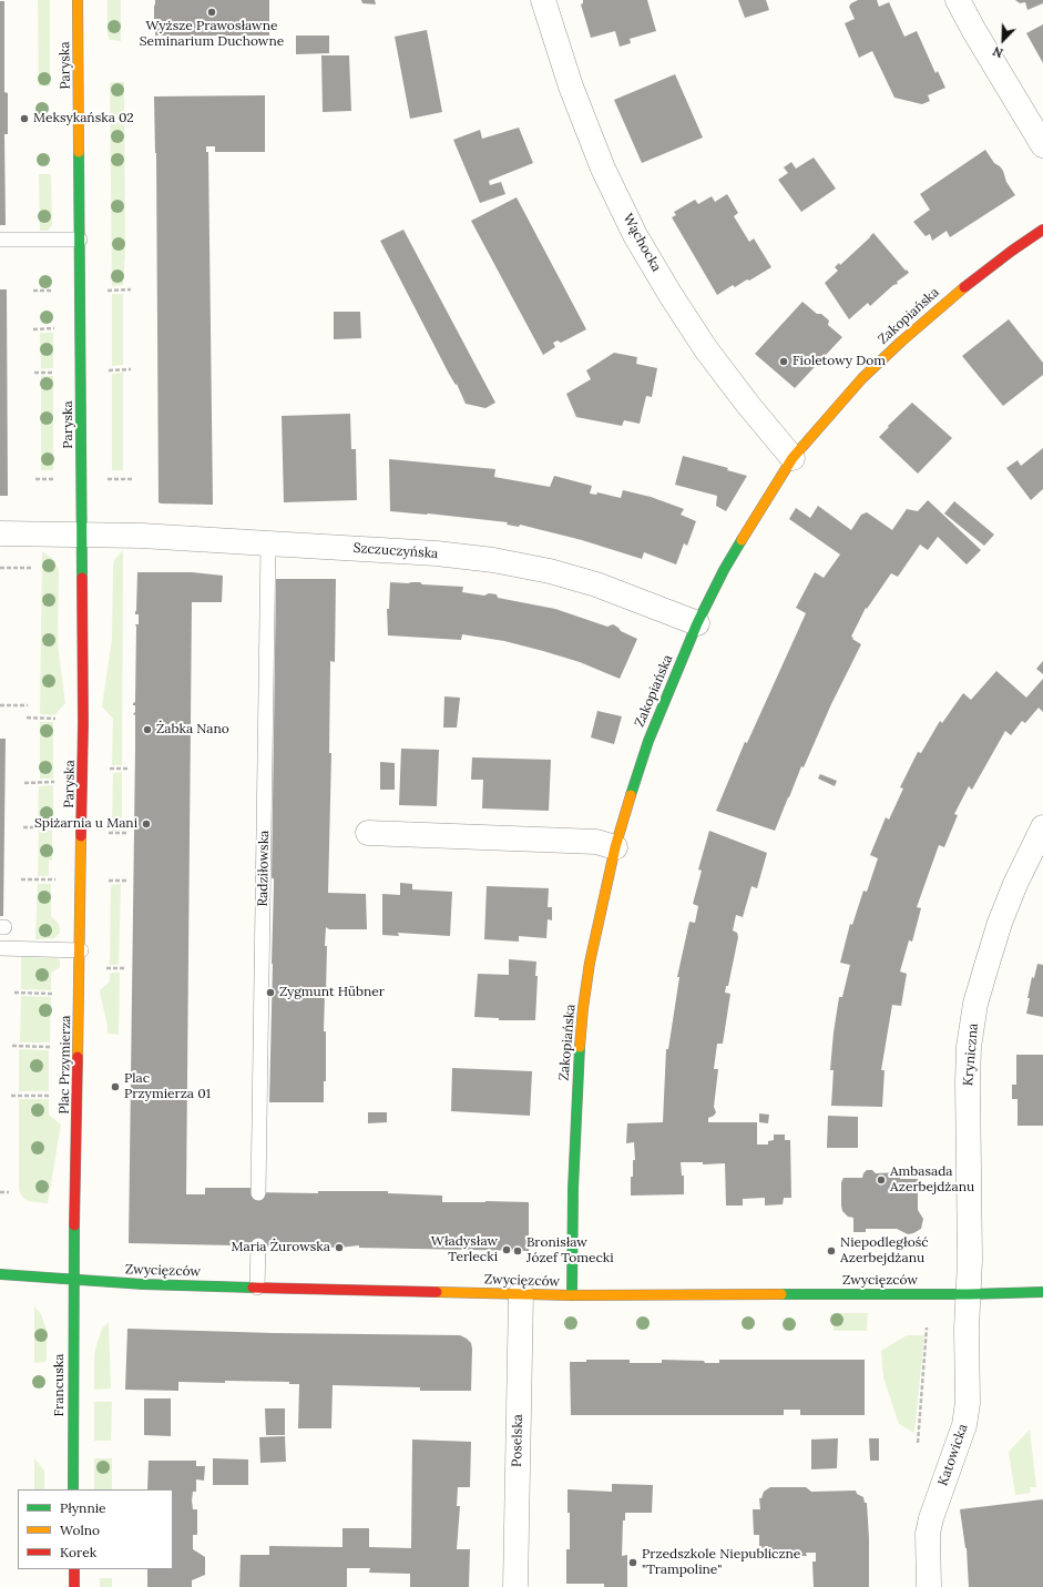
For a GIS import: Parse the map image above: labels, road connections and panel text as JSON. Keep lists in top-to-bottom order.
{
  "streets": {
    "street": [
      "Paryska",
      "Wąchocka",
      "Zakopiańska",
      "Szczuczyńska",
      "Kryniczna",
      "Plac Przymierza",
      "Zwycięzców",
      "Francuska",
      "Poselska",
      "Katowicka"
    ],
    "lane": ["Radziłowska"]
  },
  "crossings": [
    ["Paryska", "Szczuczyńska"],
    ["Paryska", "Plac Przymierza"],
    ["Wąchocka", "Zakopiańska"],
    ["Zakopiańska", "Szczuczyńska"],
    ["Zakopiańska", "Zwycięzców"],
    ["Szczuczyńska", "Radziłowska"],
    ["Kryniczna", "Zwycięzców"],
    ["Kryniczna", "Katowicka"],
    ["Plac Przymierza", "Zwycięzców"],
    ["Plac Przymierza", "Francuska"],
    ["Zwycięzców", "Francuska"],
    ["Zwycięzców", "Poselska"],
    ["Zwycięzców", "Katowicka"]
  ],
  "places": [
    "Wyższe Prawosławne Seminarium Duchowne",
    "Meksykańska 02",
    "Fioletowy Dom",
    "Żabka Nano",
    "Spiżarnia u Mani",
    "Zygmunt Hübner",
    "Plac Przymierza 01",
    "Ambasada Azerbejdżanu",
    "Maria Żurowska",
    "Władysław Terlecki",
    "Bronisław Józef Tomecki",
    "Niepodległość Azerbejdżanu",
    "Przedszkole Niepubliczne \"Trampoline\""
  ],
  "legend": ["Płynnie", "Wolno", "Korek"],
  "north": "bottom left"
}
